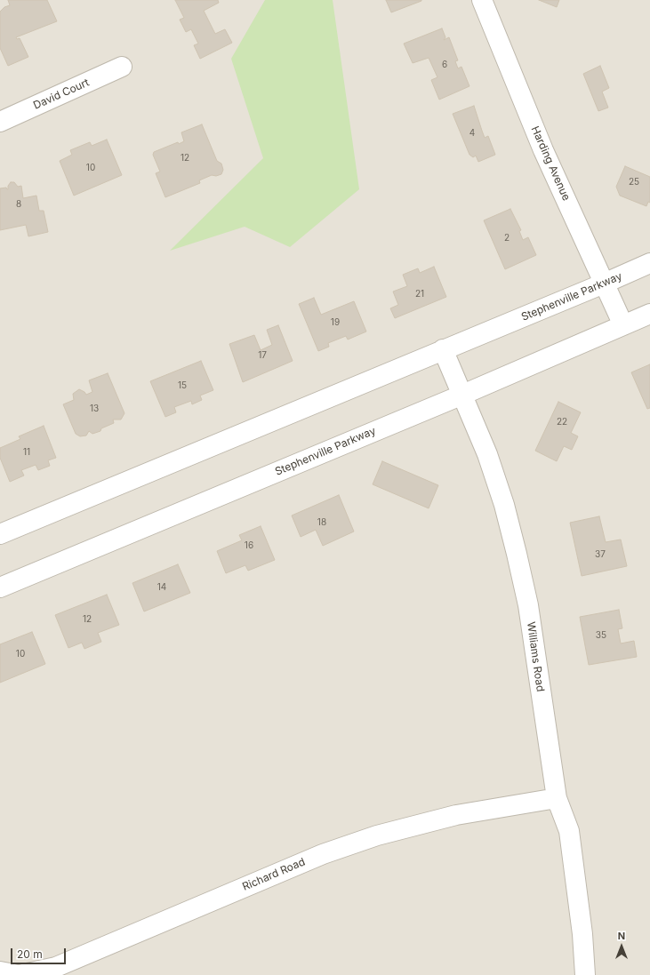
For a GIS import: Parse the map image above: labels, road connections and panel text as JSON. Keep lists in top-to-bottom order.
{
  "streets": {
    "street": [
      "David Court",
      "Harding Avenue",
      "Stephenville Parkway",
      "Williams Road",
      "Richard Road"
    ]
  },
  "crossings": [
    ["Harding Avenue", "Stephenville Parkway"],
    ["Stephenville Parkway", "Williams Road"],
    ["Williams Road", "Richard Road"]
  ],
  "house_numbers": [
    "6",
    "4",
    "12",
    "10",
    "25",
    "8",
    "2",
    "21",
    "19",
    "17",
    "15",
    "13",
    "22",
    "11",
    "18",
    "16",
    "37",
    "14",
    "12",
    "35",
    "10"
  ],
  "scale_bar": "20 m",
  "north": "top"
}
